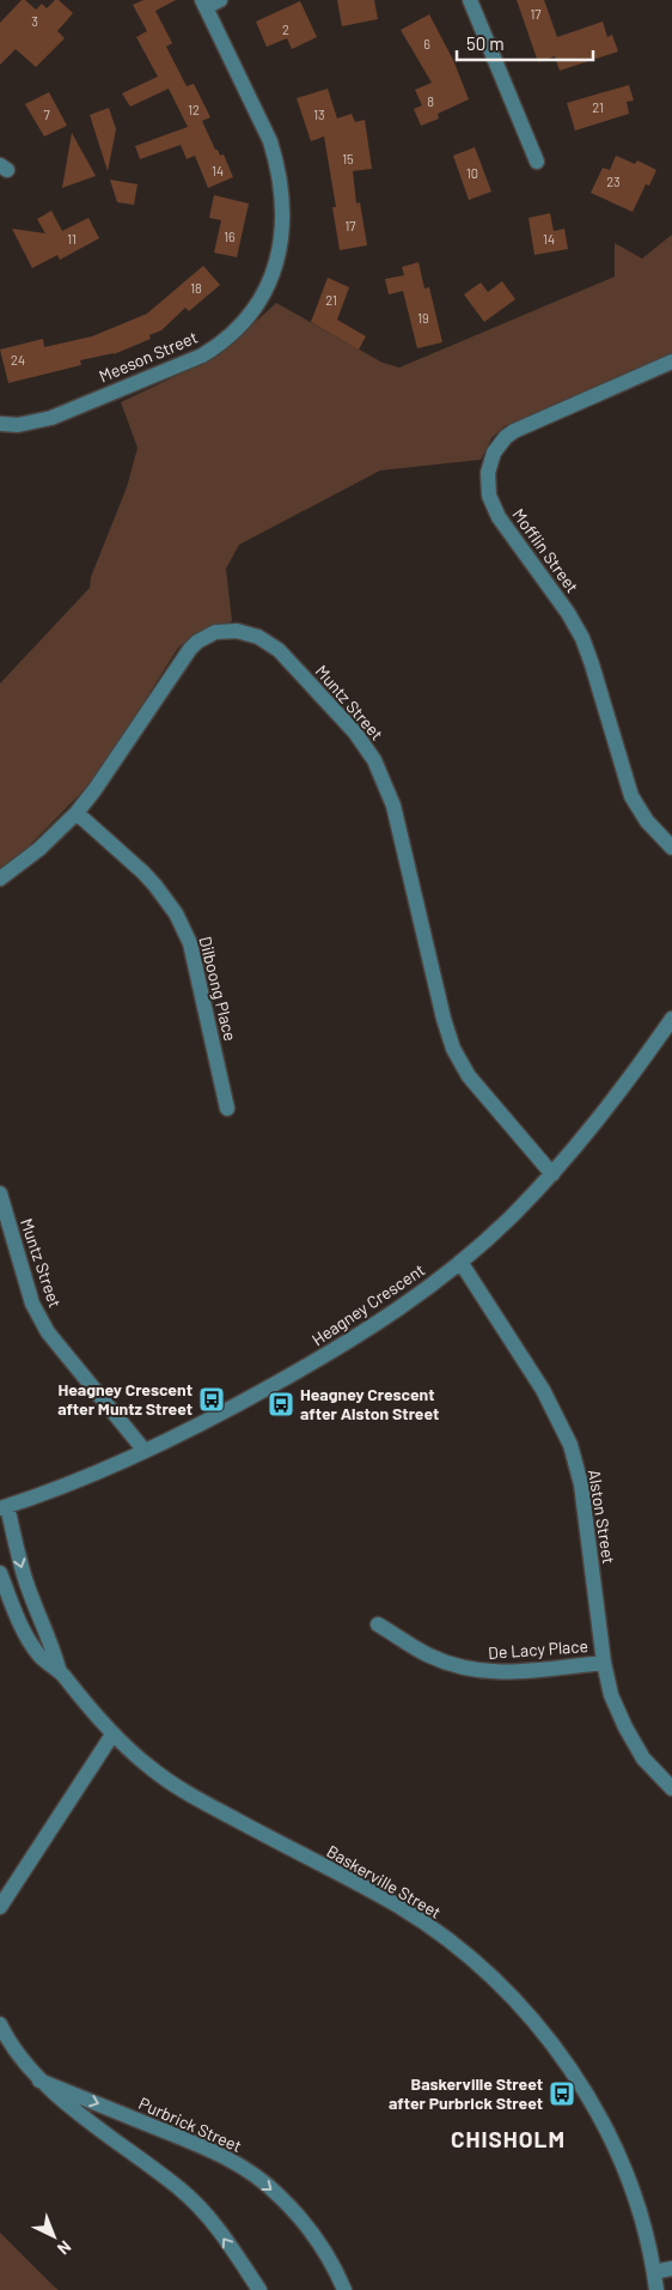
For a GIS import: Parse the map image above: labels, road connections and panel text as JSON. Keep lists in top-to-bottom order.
{
  "streets": {
    "street": [
      "Meeson Street",
      "Mofflin Street",
      "Muntz Street",
      "Dilboong Place",
      "Heagney Crescent",
      "Alston Street",
      "De Lacy Place",
      "Baskerville Street",
      "Purbrick Street"
    ]
  },
  "crossings": [
    ["Muntz Street", "Dilboong Place"],
    ["Muntz Street", "Heagney Crescent"],
    ["Heagney Crescent", "Alston Street"],
    ["Heagney Crescent", "Baskerville Street"],
    ["Alston Street", "De Lacy Place"]
  ],
  "districts": ["CHISHOLM"],
  "places": {
    "bus stop": ["Heagney Crescent after Muntz Street", "Heagney Crescent after Alston Street", "Baskerville Street after Purbrick Street"]
  },
  "house_numbers": [
    "17",
    "3",
    "2",
    "6",
    "8",
    "21",
    "12",
    "7",
    "13",
    "15",
    "14",
    "10",
    "23",
    "17",
    "16",
    "11",
    "14",
    "18",
    "21",
    "19",
    "24"
  ],
  "scale_bar": "50 m",
  "north": "bottom right"
}
